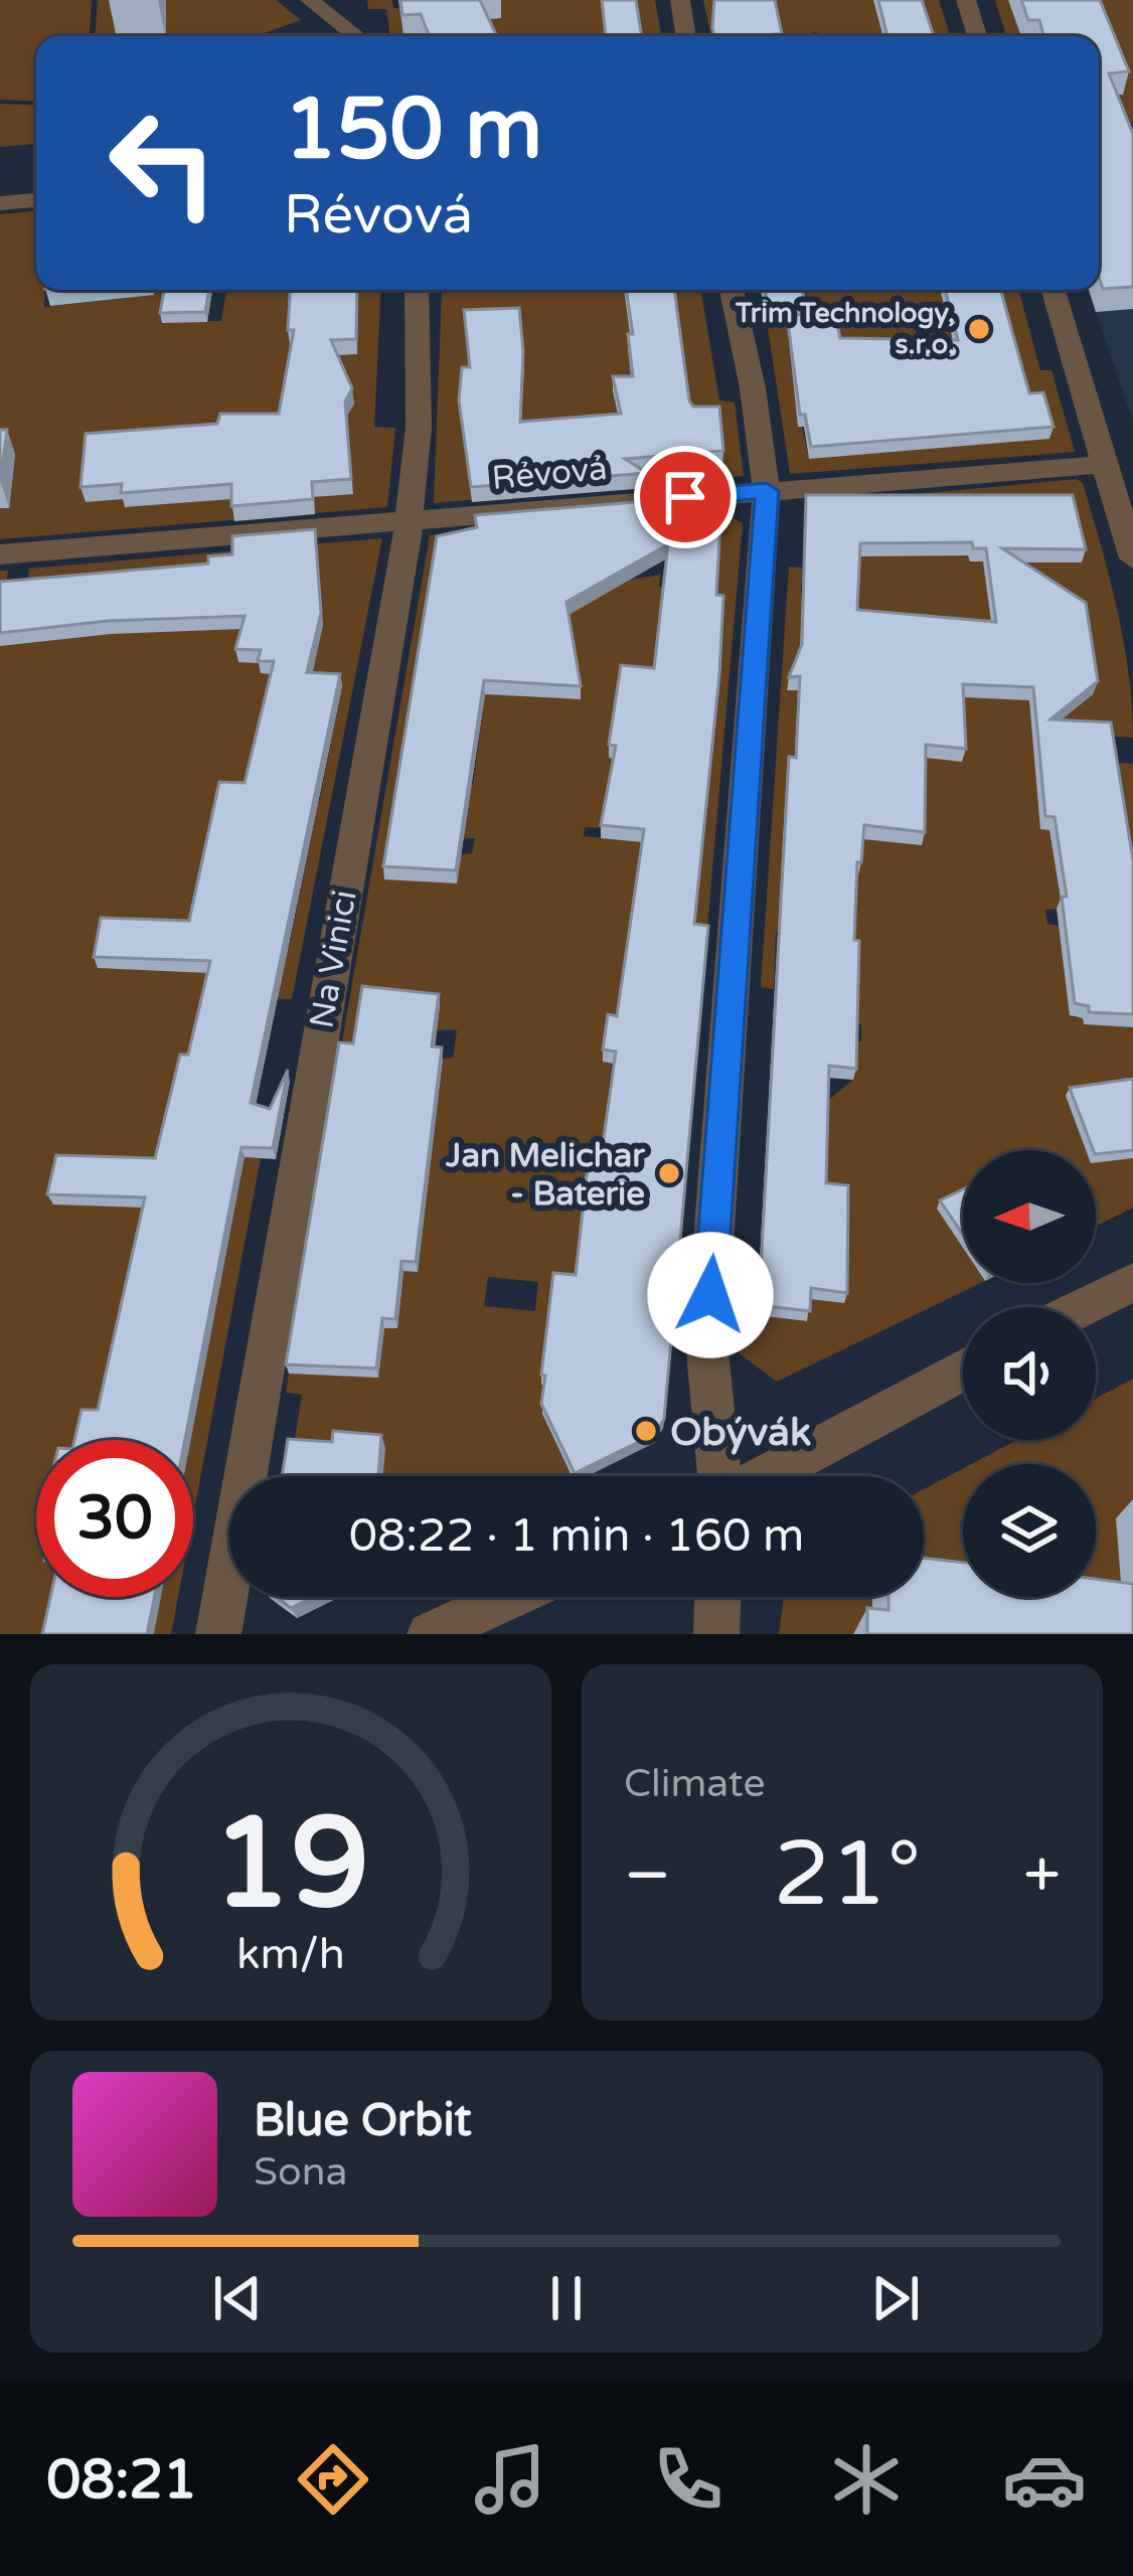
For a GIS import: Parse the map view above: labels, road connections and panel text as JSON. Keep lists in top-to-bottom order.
{
  "streets": {
    "street": ["Révová", "Na Vinici"]
  },
  "crossings": [
    ["Révová", "Na Vinici"]
  ],
  "places": ["Trim Technology, s.r.o.", "Jan Melichar - Baterie", "Obývák"],
  "north": "left",
  "page": {
    "turn": ["150 m", "Révová"],
    "limit": "30",
    "trip": "08:22 · 1 min · 160 m",
    "tile": "Climate",
    "heat": ["−", "21°", "+"],
    "song": ["Blue Orbit", "Sona"],
    "tabs": "08:21",
    "gauge": ["19", "km/h"]
  }
}
